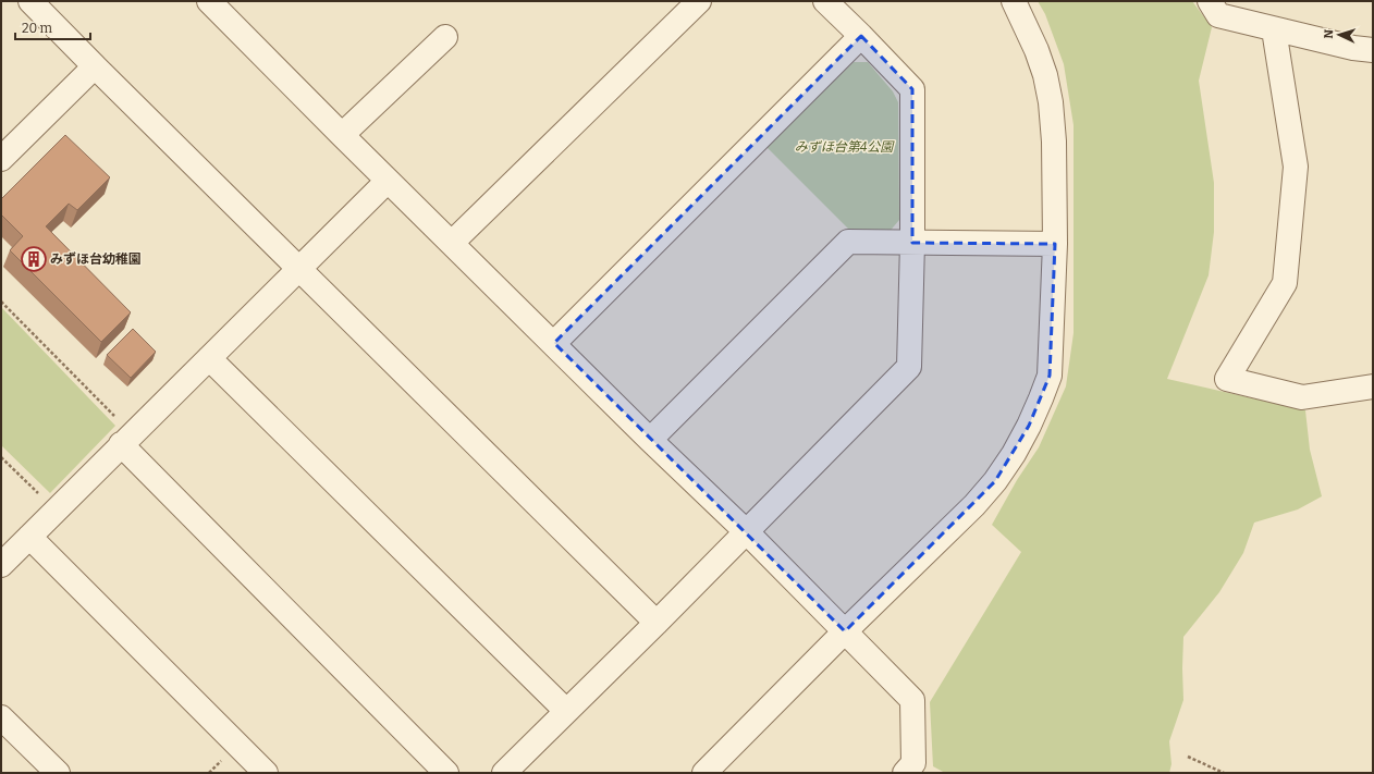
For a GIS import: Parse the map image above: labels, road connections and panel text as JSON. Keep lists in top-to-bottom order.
{
  "parks": ["みずほ台第4公園"],
  "places": {
    "building": ["みずほ台幼稚園"]
  },
  "scale_bar": "20 m",
  "north": "left"
}
